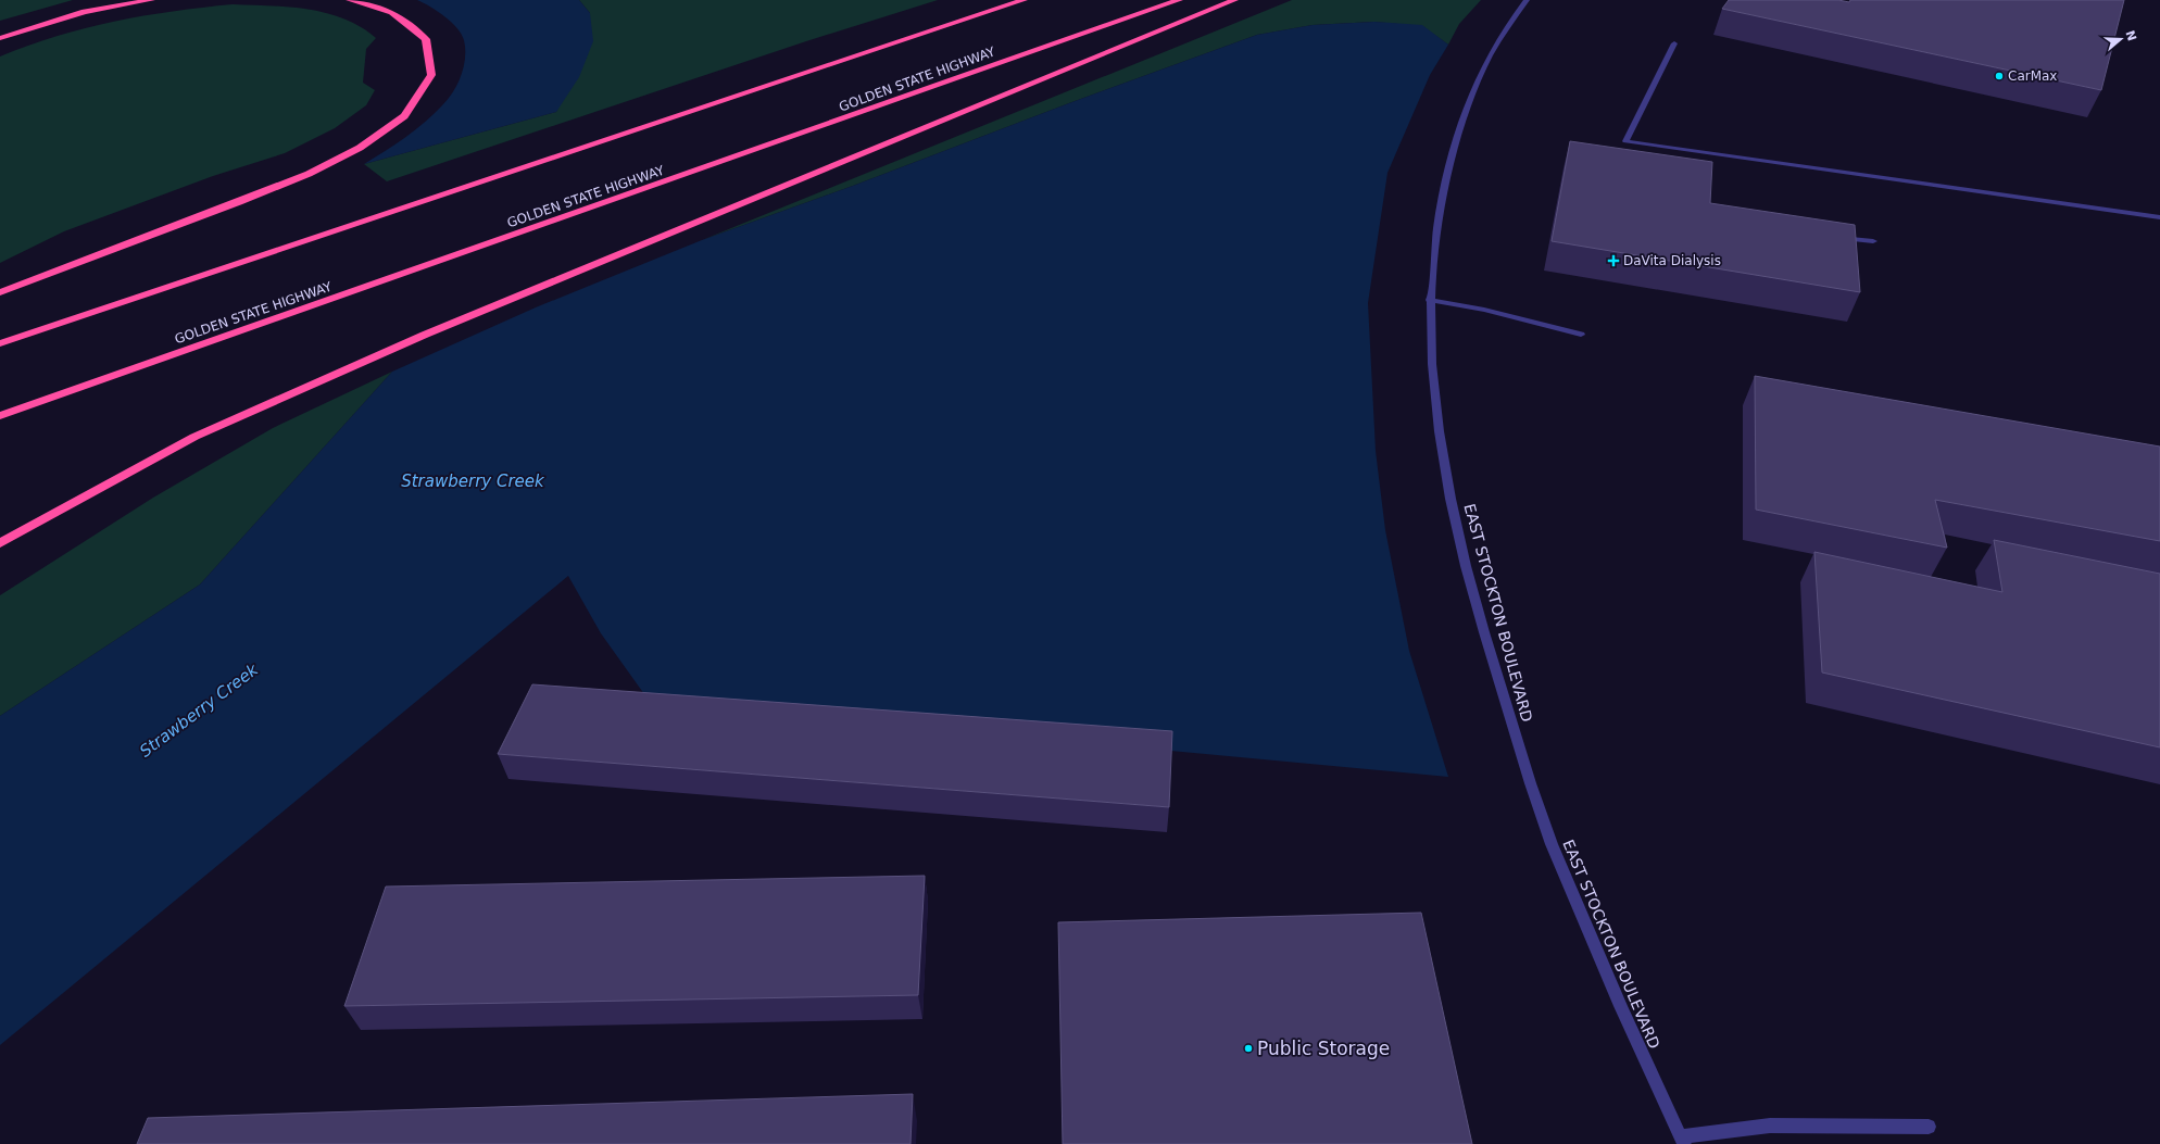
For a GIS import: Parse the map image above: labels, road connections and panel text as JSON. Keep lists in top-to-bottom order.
{
  "streets": {
    "highway": ["GOLDEN STATE HIGHWAY"],
    "street": ["EAST STOCKTON BOULEVARD"]
  },
  "water": ["Strawberry Creek"],
  "places": {
    "other": ["CarMax", "Public Storage"],
    "health": ["DaVita Dialysis"]
  },
  "north": "right"
}
